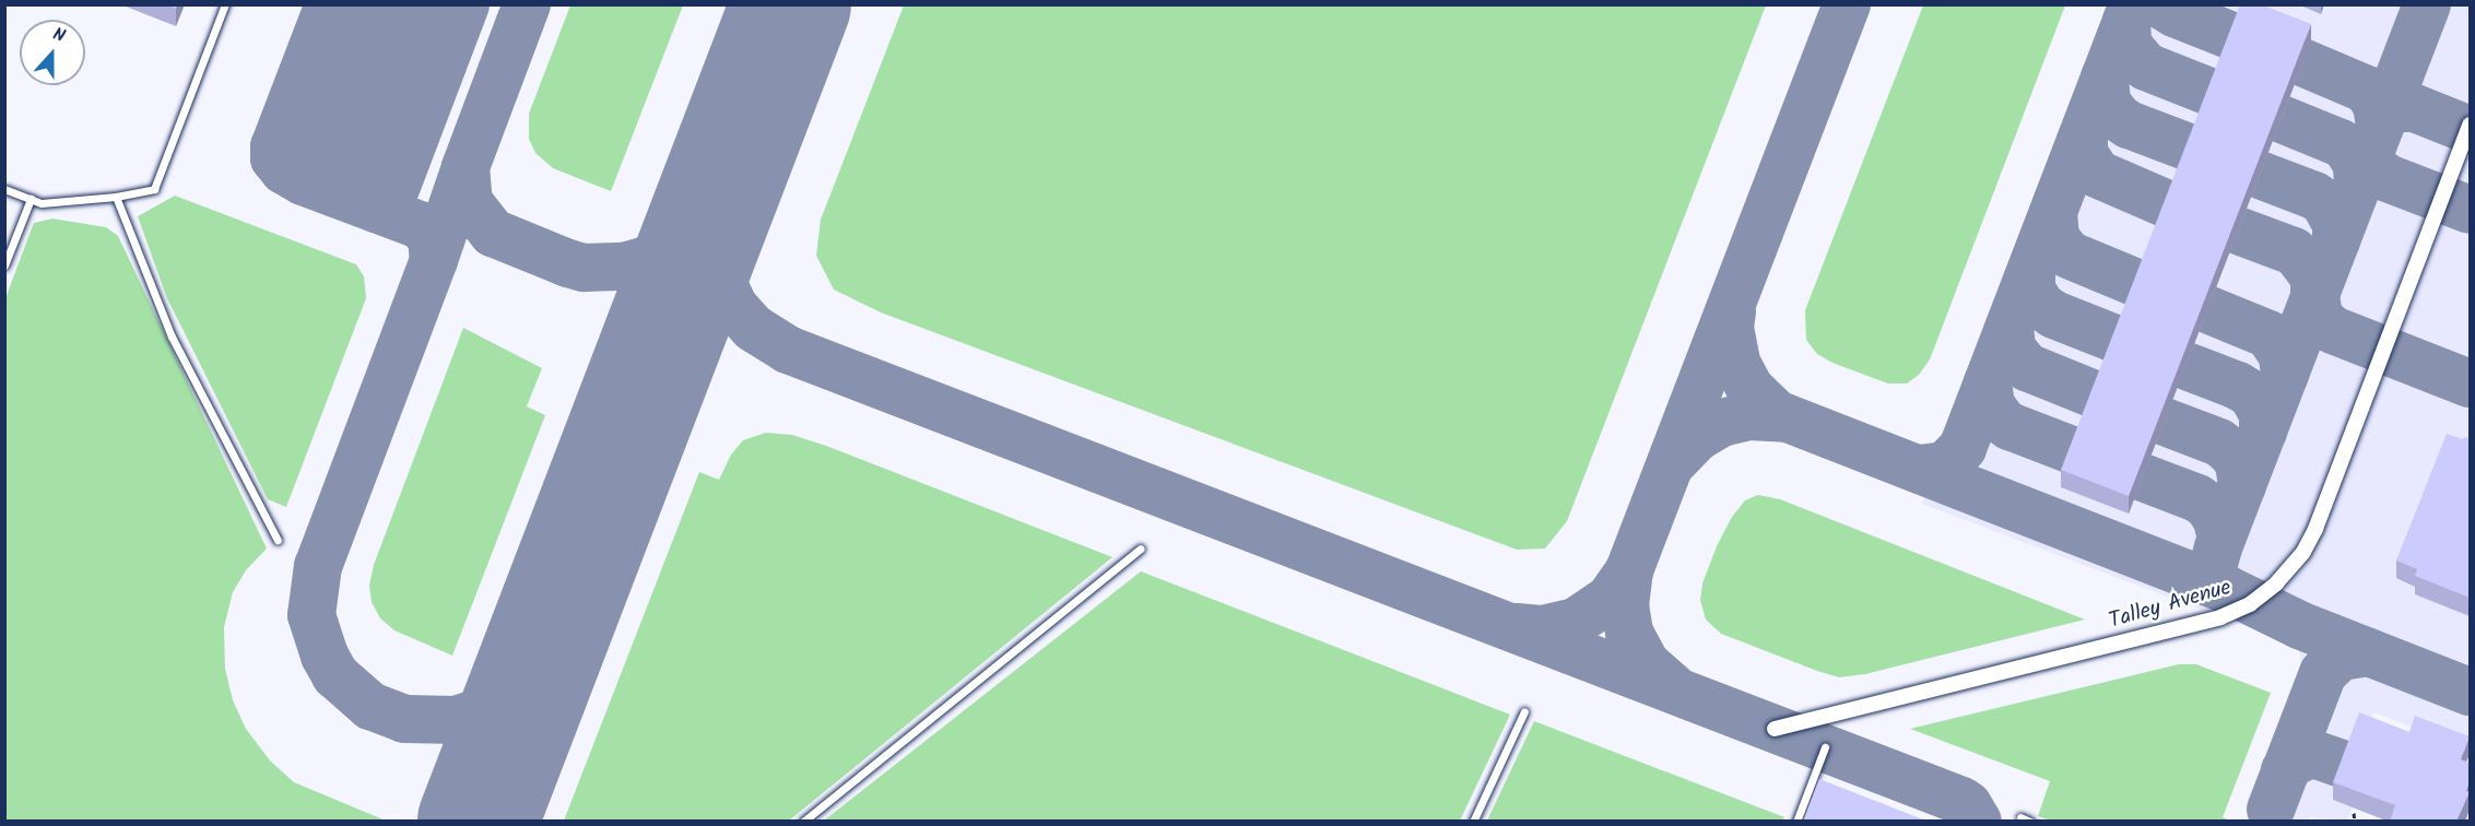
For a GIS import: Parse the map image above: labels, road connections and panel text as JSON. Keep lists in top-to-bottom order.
{
  "streets": {
    "street": ["Talley Avenue"]
  },
  "north": "top"
}
